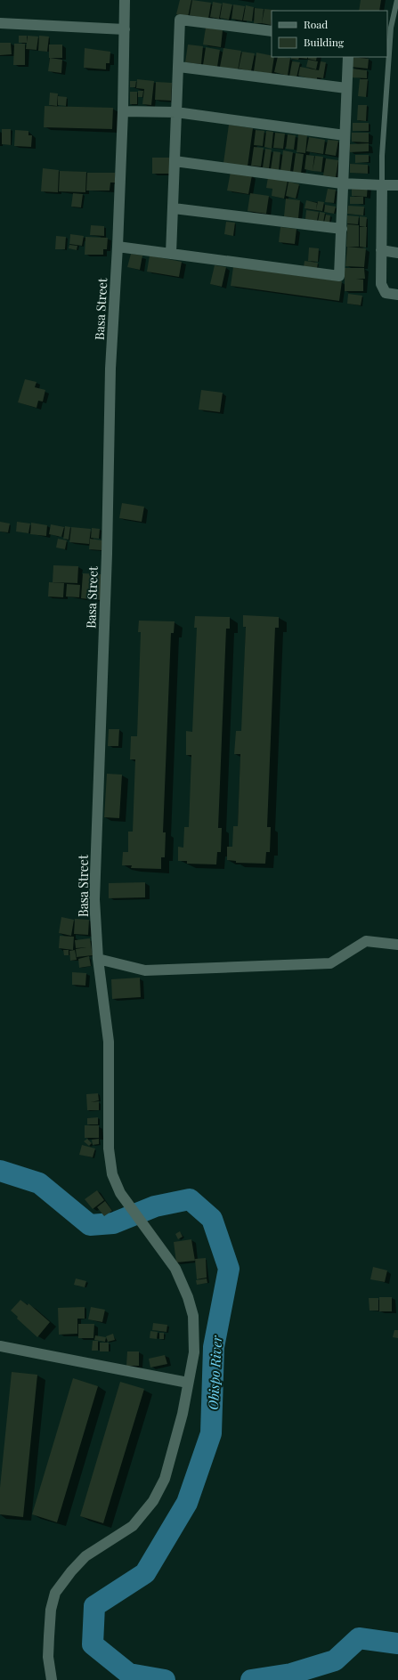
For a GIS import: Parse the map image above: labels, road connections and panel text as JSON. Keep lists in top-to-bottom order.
{
  "streets": {
    "street": ["Basa Street"]
  },
  "water": ["Obispo River"],
  "legend": ["Road", "Building"]
}
